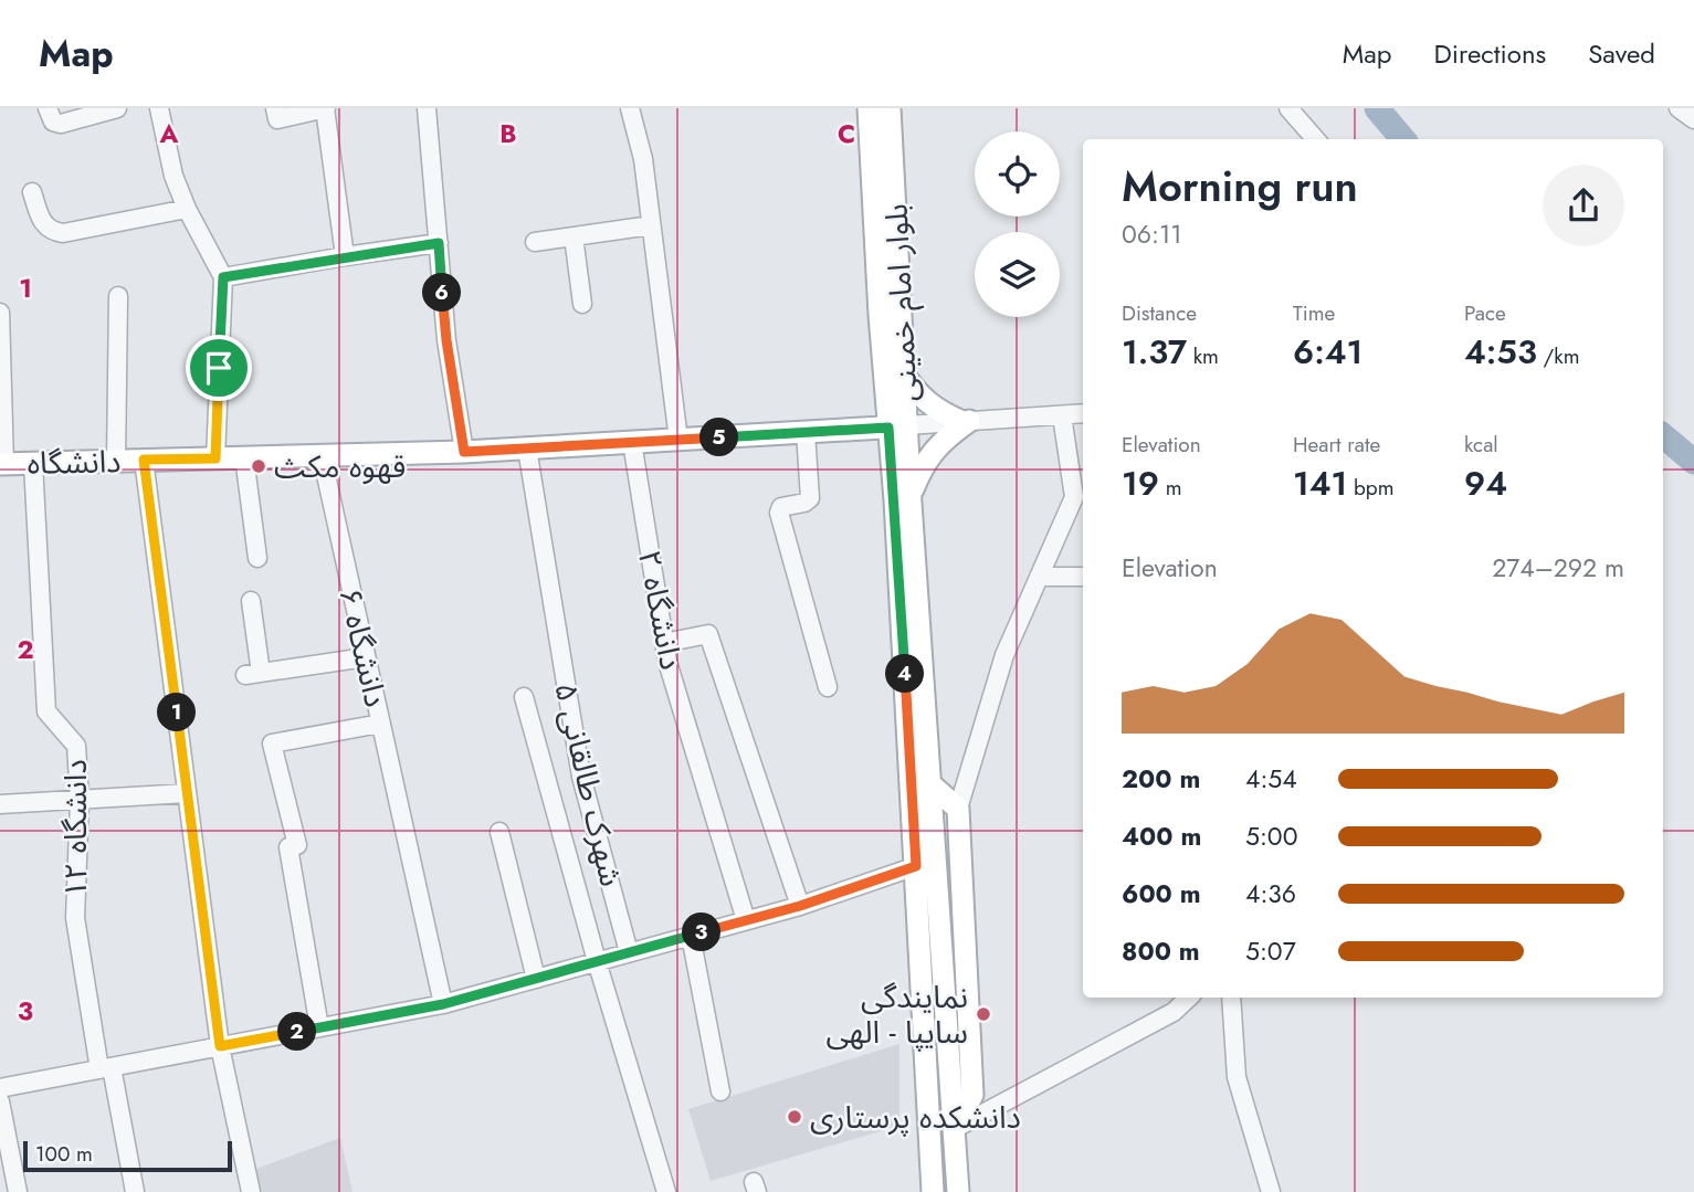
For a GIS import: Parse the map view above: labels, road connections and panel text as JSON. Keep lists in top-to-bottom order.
{
  "streets": {
    "main road": ["بلوار امام خمینی", "دانشگاه"],
    "street": [
      "دانشگاه ۲",
      "دانشگاه ۶",
      "شهرک طالقانی ۵",
      "دانشگاه ۱۲"
    ]
  },
  "crossings": [
    ["بلوار امام خمینی", "دانشگاه"],
    ["دانشگاه", "دانشگاه ۲"],
    ["دانشگاه", "دانشگاه ۶"],
    ["دانشگاه", "شهرک طالقانی ۵"],
    ["دانشگاه", "دانشگاه ۱۲"]
  ],
  "places": ["قهوه مکث", "نمایندگی سایپا - الهی", "دانشکده پرستاری"],
  "scale_bar": "100 m",
  "page": {
    "header": "Map",
    "nav": ["Map", "Directions", "Saved"],
    "heading": ["Morning run", "06:11"],
    "stats": [
      ["Distance", "1.37 km"],
      ["Time", "6:41"],
      ["Pace", "4:53 /km"],
      ["Elevation", "19 m"],
      ["Heart rate", "141 bpm"],
      ["kcal", "94"]
    ],
    "pins": [
      "6",
      "5",
      "4",
      "1",
      "3",
      "2"
    ],
    "chart": ["Elevation", "274–292 m"],
    "list": [
      {
        "name": "200 m",
        "note": "4:54"
      },
      {
        "name": "400 m",
        "note": "5:00"
      },
      {
        "name": "600 m",
        "note": "4:36"
      },
      {
        "name": "800 m",
        "note": "5:07"
      }
    ],
    "scale": "100 m"
  },
  "grid": {
    "columns": ["A", "B", "C"],
    "rows": ["1", "2", "3"]
  }
}
